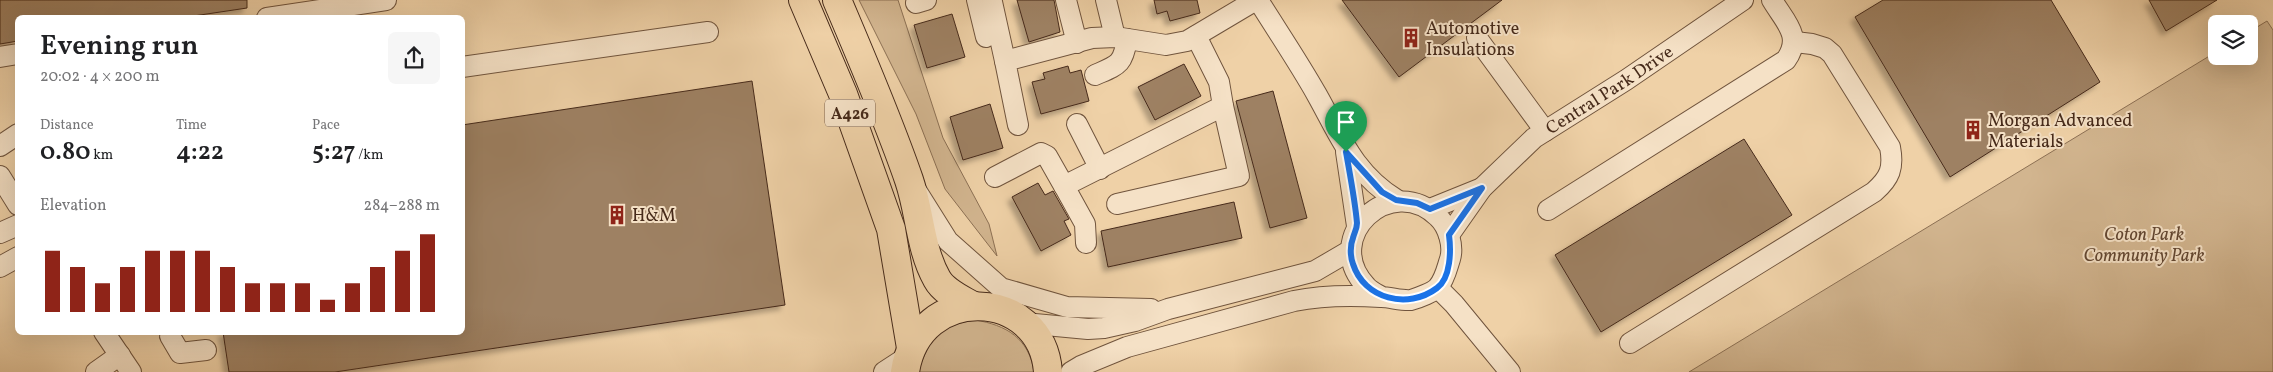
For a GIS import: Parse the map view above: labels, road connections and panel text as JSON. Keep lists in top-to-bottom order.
{
  "streets": {
    "highway": ["A426"],
    "street": ["Central Park Drive"]
  },
  "parks": ["Coton Park Community Park"],
  "places": {
    "building": ["Automotive Insulations", "Morgan Advanced Materials", "H&M"]
  },
  "page": {
    "heading": ["Evening run", "20:02 · 4 × 200 m"],
    "stats": [
      ["Distance", "0.80 km"],
      ["Time", "4:22"],
      ["Pace", "5:27 /km"]
    ],
    "chart": ["Elevation", "284–288 m"]
  }
}
